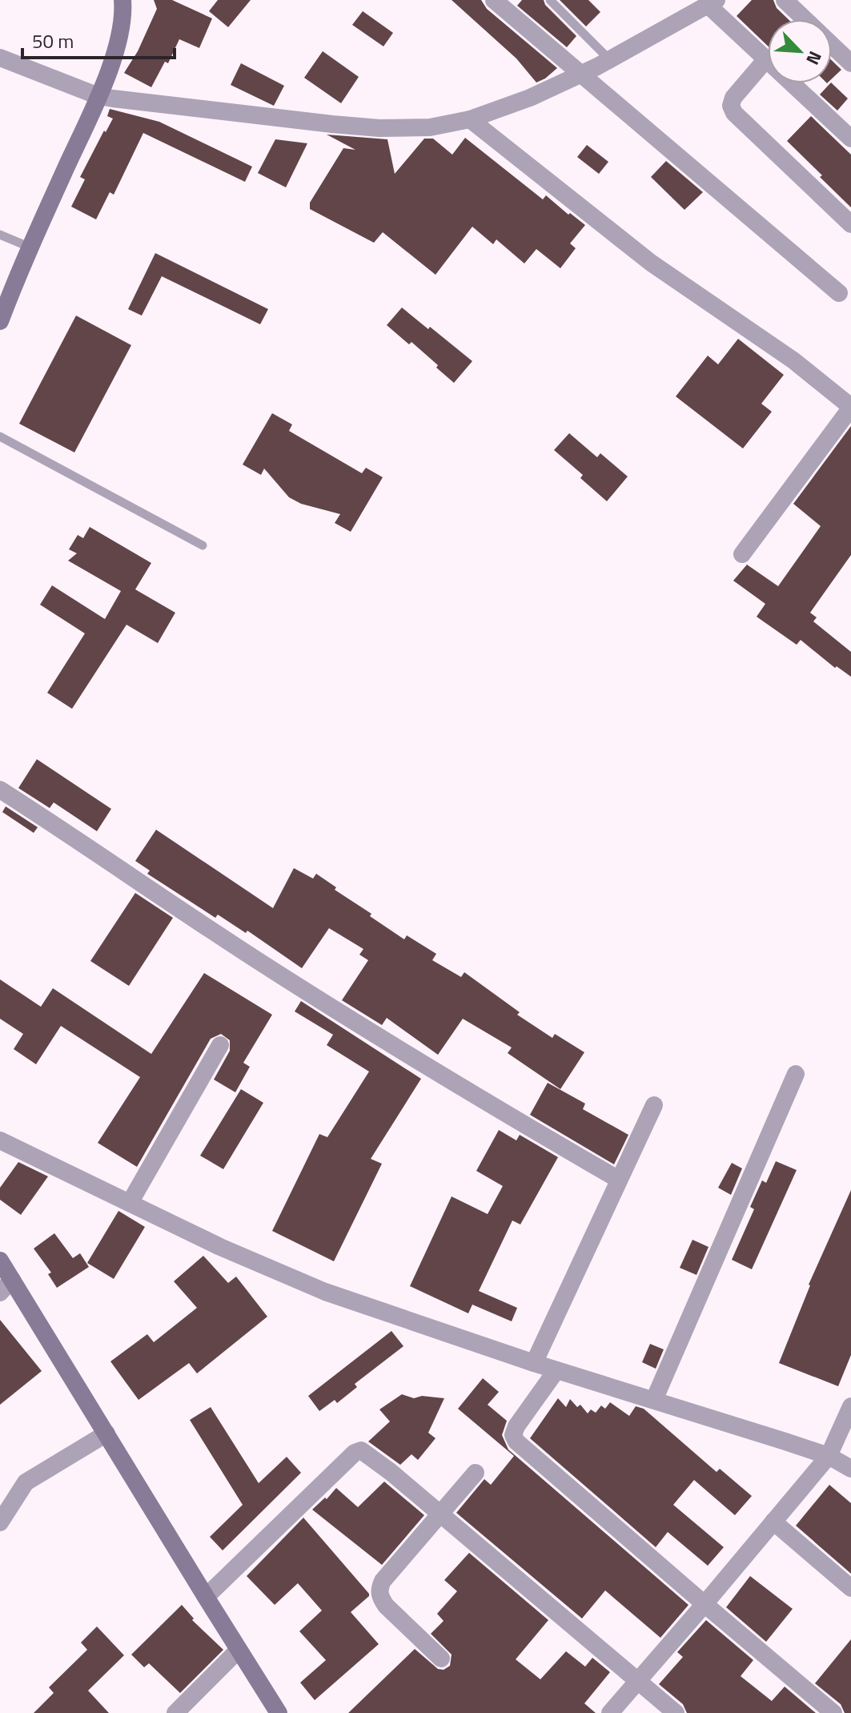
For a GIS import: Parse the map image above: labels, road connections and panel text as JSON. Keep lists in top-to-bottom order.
{
  "scale_bar": "50 m",
  "north": "bottom right"
}
